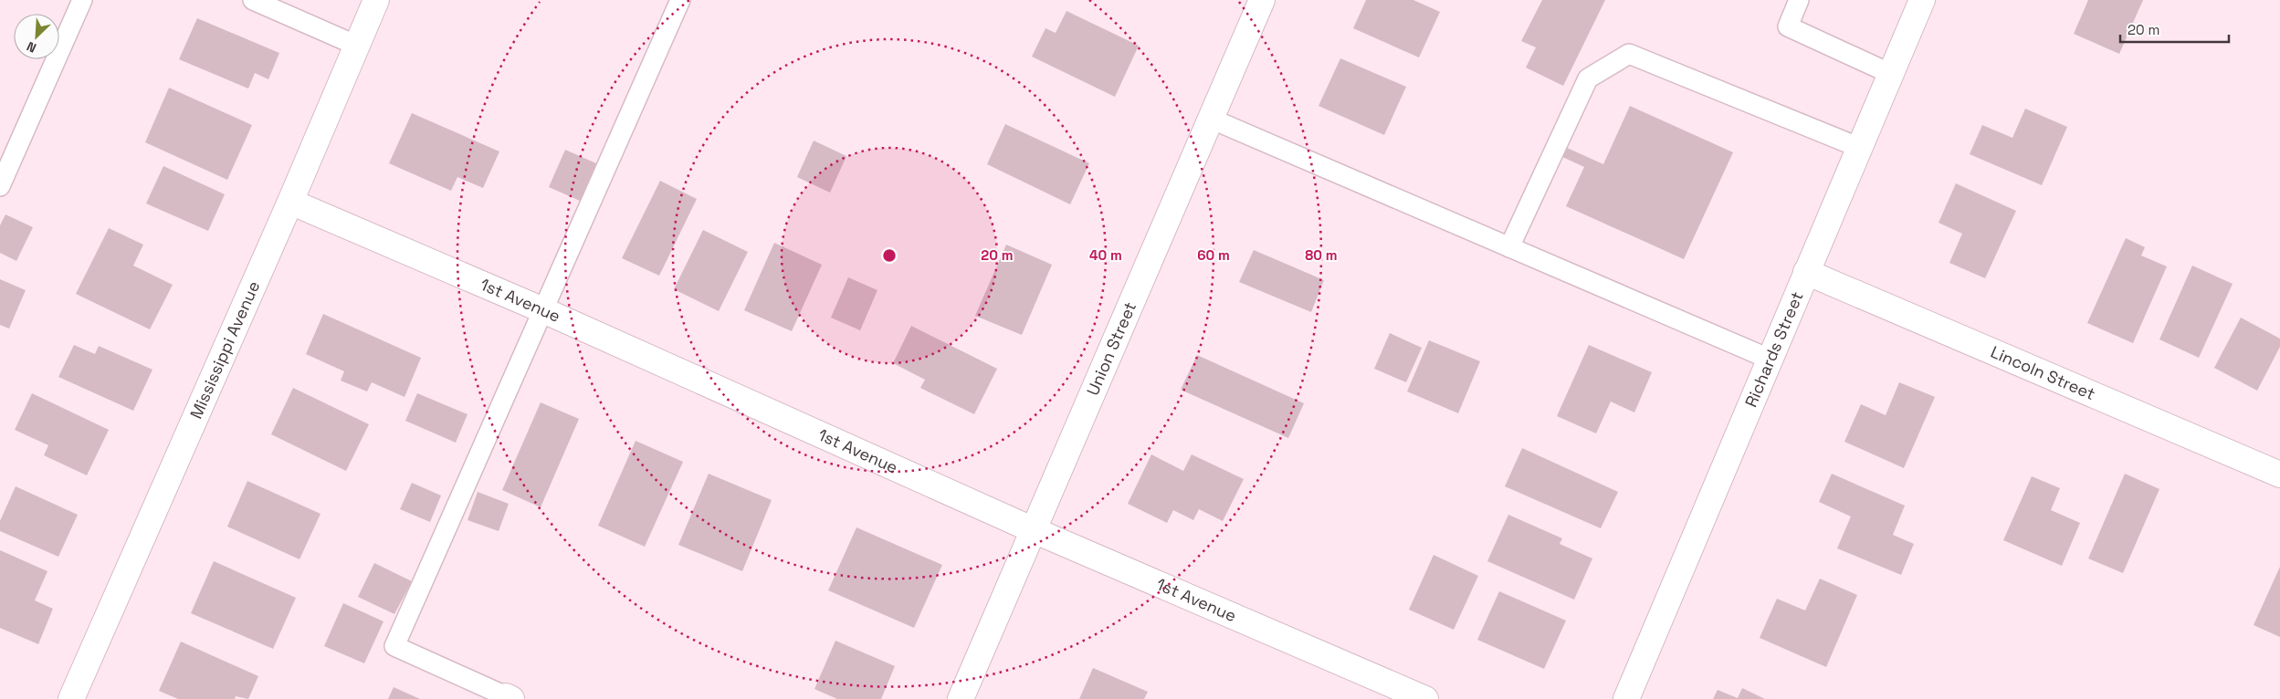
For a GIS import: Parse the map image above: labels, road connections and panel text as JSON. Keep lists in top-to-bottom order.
{
  "streets": {
    "street": [
      "1st Avenue",
      "Union Street",
      "Richards Street",
      "Mississippi Avenue",
      "Lincoln Street"
    ]
  },
  "crossings": [
    ["1st Avenue", "Union Street"],
    ["1st Avenue", "Mississippi Avenue"],
    ["Richards Street", "Lincoln Street"]
  ],
  "scale_bar": "20 m",
  "north": "bottom left",
  "rings": [
    "20 m",
    "40 m",
    "60 m",
    "80 m"
  ]
}
